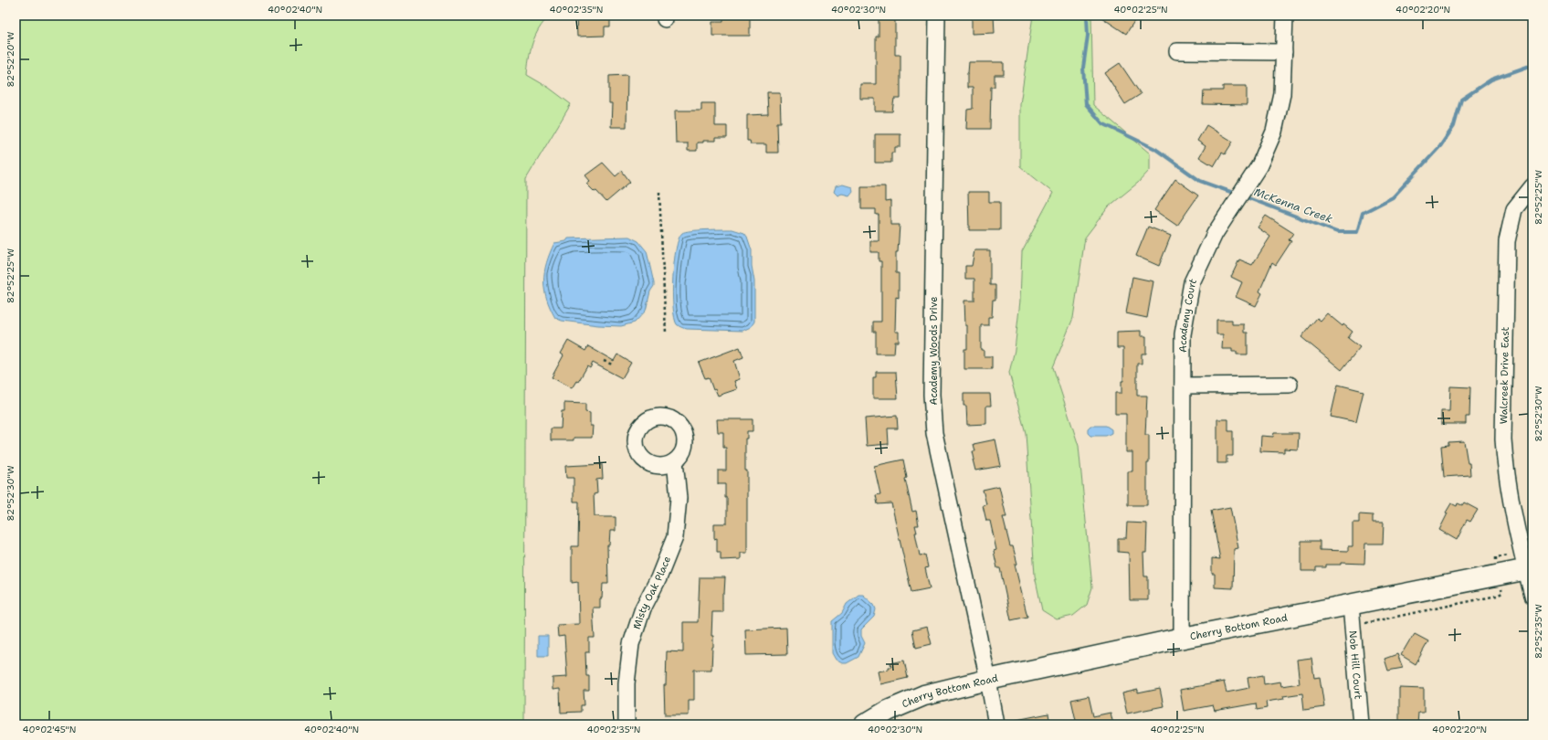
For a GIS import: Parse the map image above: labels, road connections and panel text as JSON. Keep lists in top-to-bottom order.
{
  "streets": {
    "main road": ["Cherry Bottom Road"],
    "street": [
      "Academy Court",
      "Academy Woods Drive",
      "Walcreek Drive East",
      "Misty Oak Place",
      "Nob Hill Court"
    ]
  },
  "crossings": [
    ["Academy Court", "Cherry Bottom Road"],
    ["Academy Woods Drive", "Cherry Bottom Road"],
    ["Walcreek Drive East", "Cherry Bottom Road"],
    ["Cherry Bottom Road", "Nob Hill Court"]
  ],
  "water": ["McKenna Creek"],
  "coordinates": [
    "40°02'40\"N",
    "40°02'35\"N",
    "40°02'30\"N",
    "40°02'25\"N",
    "40°02'20\"N",
    "82°52'20\"W",
    "82°52'25\"W",
    "82°52'30\"W",
    "82°52'35\"W",
    "40°02'45\"N"
  ]
}
